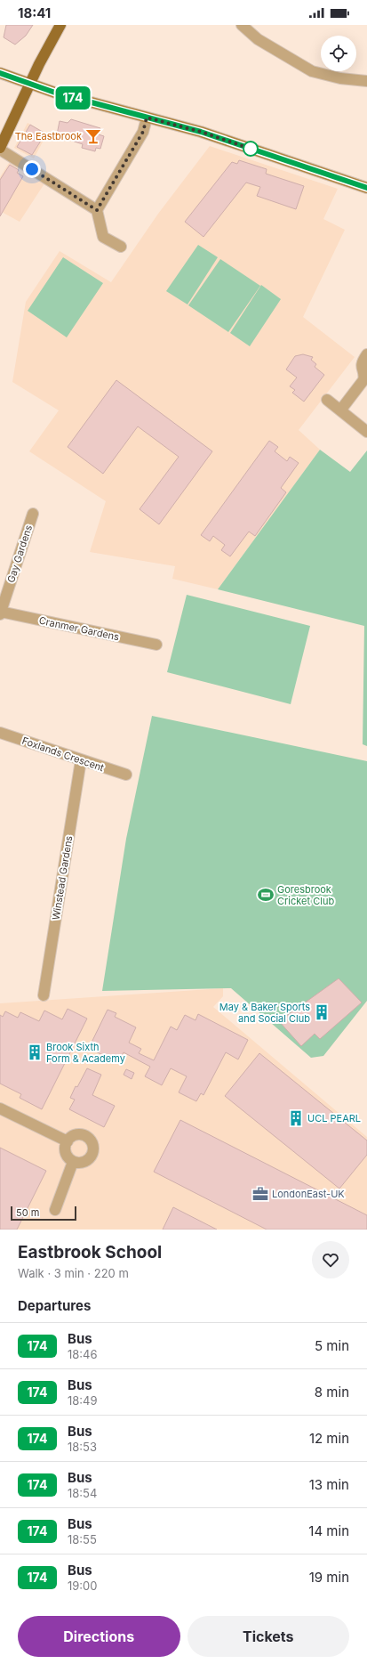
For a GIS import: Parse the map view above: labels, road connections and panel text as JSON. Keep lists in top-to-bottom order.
{
  "streets": {
    "street": [
      "Gay Gardens",
      "Cranmer Gardens",
      "Foxlands Crescent",
      "Winstead Gardens"
    ]
  },
  "crossings": [
    ["Gay Gardens", "Cranmer Gardens"],
    ["Foxlands Crescent", "Winstead Gardens"]
  ],
  "places": {
    "bar": ["The Eastbrook"],
    "sports": ["Goresbrook Cricket Club"],
    "building": ["May & Baker Sports and Social Club", "Brook Sixth Form & Academy", "UCL PEARL"],
    "office": ["LondonEast-UK"]
  },
  "lines": ["bus line 174"],
  "scale_bar": "50 m",
  "page": {
    "status": "18:41",
    "on_map": "174",
    "scale": "50 m",
    "heading": [
      ["Eastbrook School", "Walk · 3 min · 220 m"],
      "Departures"
    ],
    "list": [
      {
        "mark": "174",
        "name": "Bus",
        "note": "18:46",
        "value": "5 min"
      },
      {
        "mark": "174",
        "name": "Bus",
        "note": "18:49",
        "value": "8 min"
      },
      {
        "mark": "174",
        "name": "Bus",
        "note": "18:53",
        "value": "12 min"
      },
      {
        "mark": "174",
        "name": "Bus",
        "note": "18:54",
        "value": "13 min"
      },
      {
        "mark": "174",
        "name": "Bus",
        "note": "18:55",
        "value": "14 min"
      },
      {
        "mark": "174",
        "name": "Bus",
        "note": "19:00",
        "value": "19 min"
      }
    ],
    "buttons": ["Directions", "Tickets"]
  }
}
